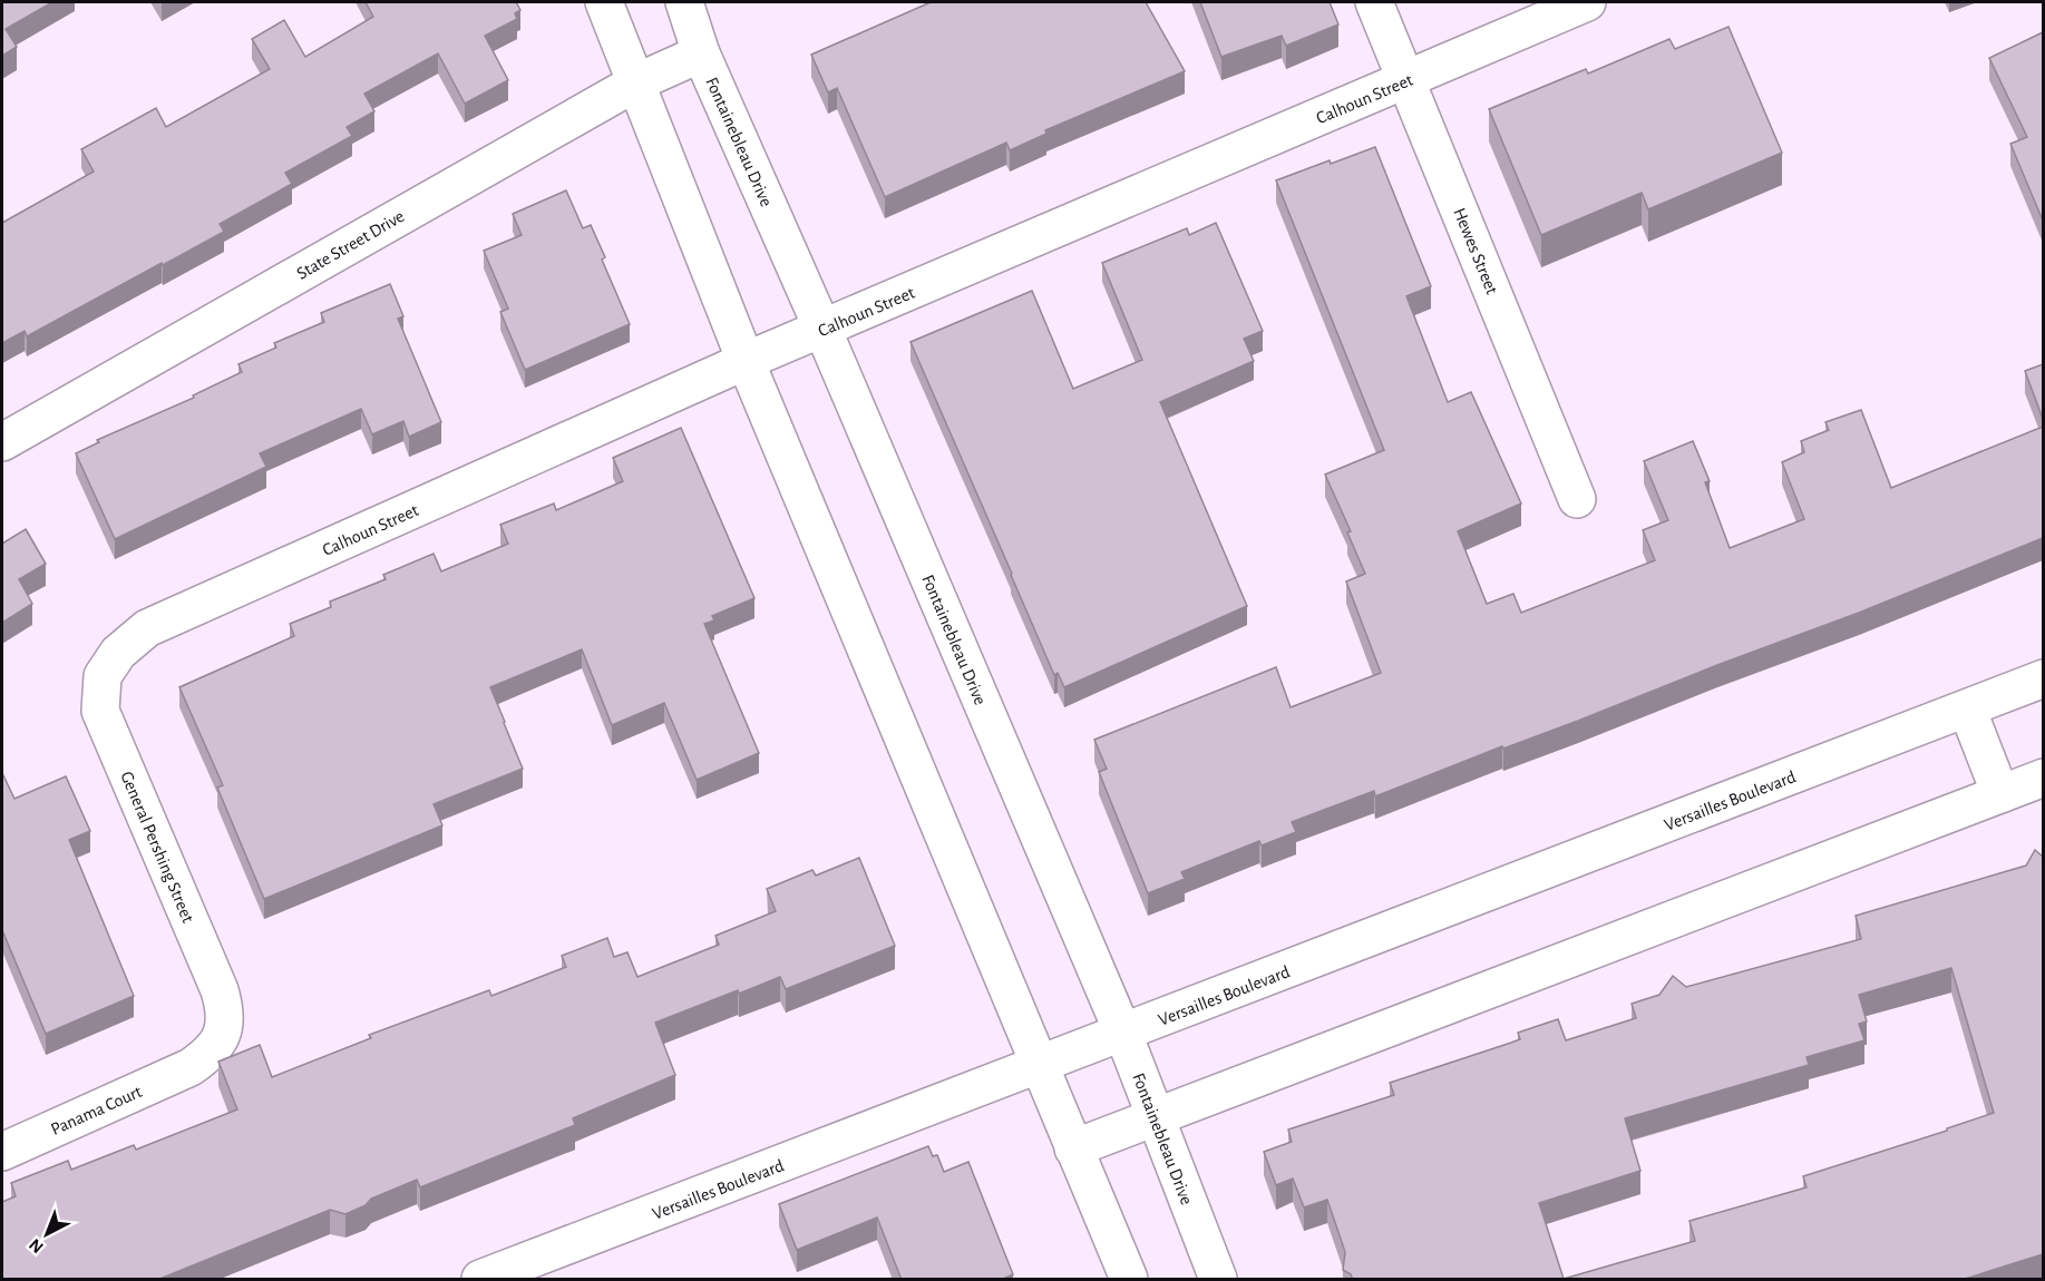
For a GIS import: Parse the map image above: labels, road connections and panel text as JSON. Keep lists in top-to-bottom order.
{
  "streets": {
    "street": [
      "Calhoun Street",
      "Fontainebleau Drive",
      "State Street Drive",
      "Hewes Street",
      "Versailles Boulevard",
      "General Pershing Street",
      "Panama Court"
    ]
  },
  "crossings": [
    ["Calhoun Street", "Fontainebleau Drive"],
    ["Calhoun Street", "Hewes Street"],
    ["Calhoun Street", "General Pershing Street"],
    ["Fontainebleau Drive", "State Street Drive"],
    ["Fontainebleau Drive", "Versailles Boulevard"],
    ["General Pershing Street", "Panama Court"]
  ],
  "north": "bottom left"
}
